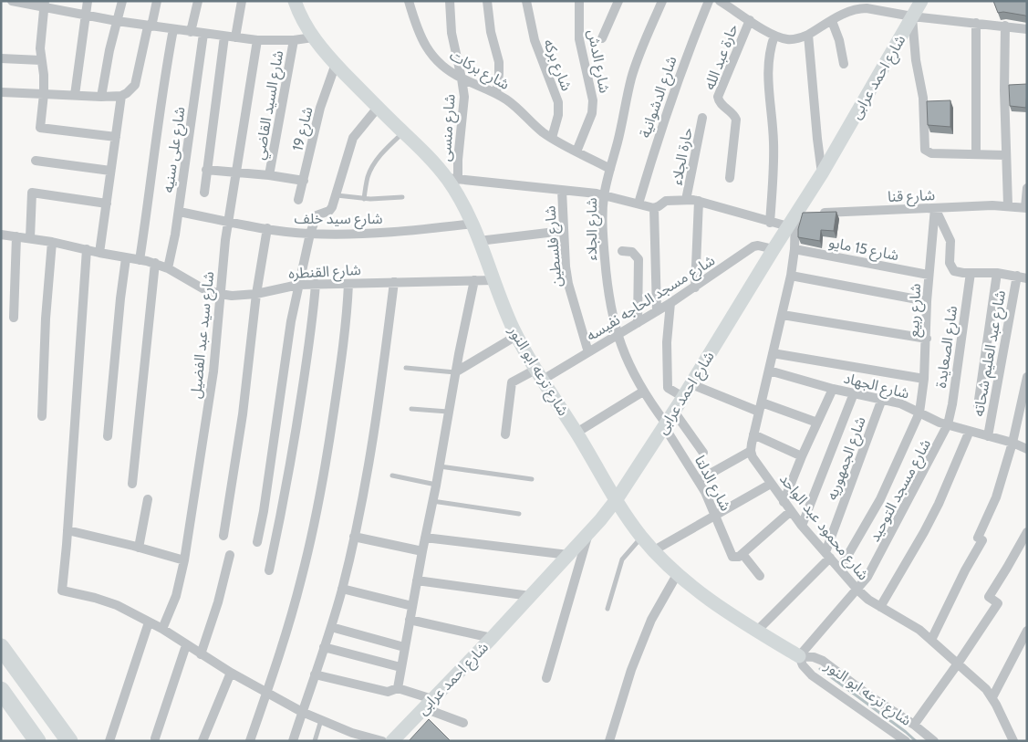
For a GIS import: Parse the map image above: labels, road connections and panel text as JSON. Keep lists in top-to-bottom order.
{
  "streets": {
    "street": [
      "حارة عبد الله",
      "شارع الدش",
      "شارع بركه",
      "شارع بركات",
      "شارع احمد عرابى",
      "شارع الدشوانية",
      "شارع السيد القاضي",
      "شارع منسى",
      "شارع 19",
      "شارع على سنيه",
      "حارة الجلاء",
      "شارع قنا",
      "شارع سيد خلف",
      "شارع الجلاء",
      "شارع فلسطين",
      "شارع 15 مايو",
      "شارع القنطره",
      "شارع مسجد الحاجه نفيسه",
      "شارع ربيع",
      "شارع سيد عبد الفضيل",
      "شارع الصعايدة",
      "شارع عبد العليم شحاته",
      "شارع ترعه ابو النور",
      "شارع الجهاد",
      "شارع الجمهوريه",
      "شارع الدلتا",
      "شارع مسجد التوحيد",
      "شارع محمود عبد الواحد"
    ]
  },
  "crossings": [
    ["شارع الدش", "شارع بركات"],
    ["شارع بركه", "شارع بركات"],
    ["شارع بركات", "شارع منسى"],
    ["شارع بركات", "شارع الجلاء"],
    ["شارع احمد عرابى", "شارع قنا"],
    ["شارع احمد عرابى", "شارع الجلاء"],
    ["شارع احمد عرابى", "شارع مسجد الحاجه نفيسه"],
    ["شارع احمد عرابى", "شارع ترعه ابو النور"],
    ["شارع احمد عرابى", "شارع الدلتا"],
    ["شارع منسى", "شارع ترعه ابو النور"],
    ["شارع 19", "شارع ترعه ابو النور"],
    ["شارع على سنيه", "شارع سيد خلف"],
    ["شارع على سنيه", "شارع القنطره"],
    ["حارة الجلاء", "شارع قنا"],
    ["شارع قنا", "شارع ربيع"],
    ["شارع سيد خلف", "شارع سيد عبد الفضيل"],
    ["شارع سيد خلف", "شارع ترعه ابو النور"],
    ["شارع الجلاء", "شارع مسجد الحاجه نفيسه"],
    ["شارع الجلاء", "شارع الدلتا"],
    ["شارع فلسطين", "شارع مسجد الحاجه نفيسه"],
    ["شارع 15 مايو", "شارع ربيع"],
    ["شارع القنطره", "شارع سيد عبد الفضيل"],
    ["شارع القنطره", "شارع ترعه ابو النور"],
    ["شارع مسجد الحاجه نفيسه", "شارع ترعه ابو النور"],
    ["شارع ربيع", "شارع الجهاد"],
    ["شارع ربيع", "شارع محمود عبد الواحد"],
    ["شارع الصعايدة", "شارع الجهاد"],
    ["شارع الصعايدة", "شارع مسجد التوحيد"],
    ["شارع عبد العليم شحاته", "شارع الجهاد"],
    ["شارع ترعه ابو النور", "شارع مسجد التوحيد"],
    ["شارع الجهاد", "شارع الجمهوريه"],
    ["شارع الجهاد", "شارع مسجد التوحيد"],
    ["شارع الجمهوريه", "شارع محمود عبد الواحد"],
    ["شارع مسجد التوحيد", "شارع محمود عبد الواحد"]
  ]
}
